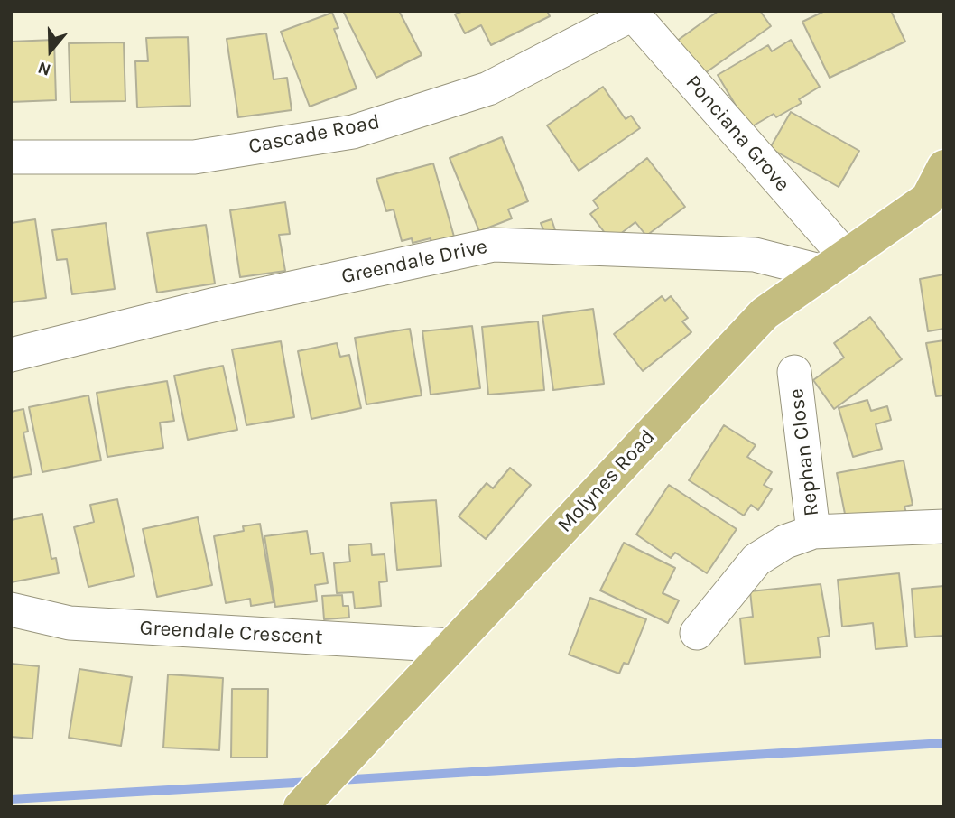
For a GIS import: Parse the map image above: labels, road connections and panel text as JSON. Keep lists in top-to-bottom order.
{
  "streets": {
    "main road": ["Molynes Road"],
    "street": [
      "Ponciana Grove",
      "Cascade Road",
      "Greendale Drive",
      "Rephan Close",
      "Greendale Crescent"
    ]
  },
  "crossings": [
    ["Ponciana Grove", "Cascade Road"],
    ["Ponciana Grove", "Greendale Drive"],
    ["Ponciana Grove", "Molynes Road"],
    ["Greendale Drive", "Molynes Road"],
    ["Molynes Road", "Greendale Crescent"]
  ],
  "north": "bottom"
}
